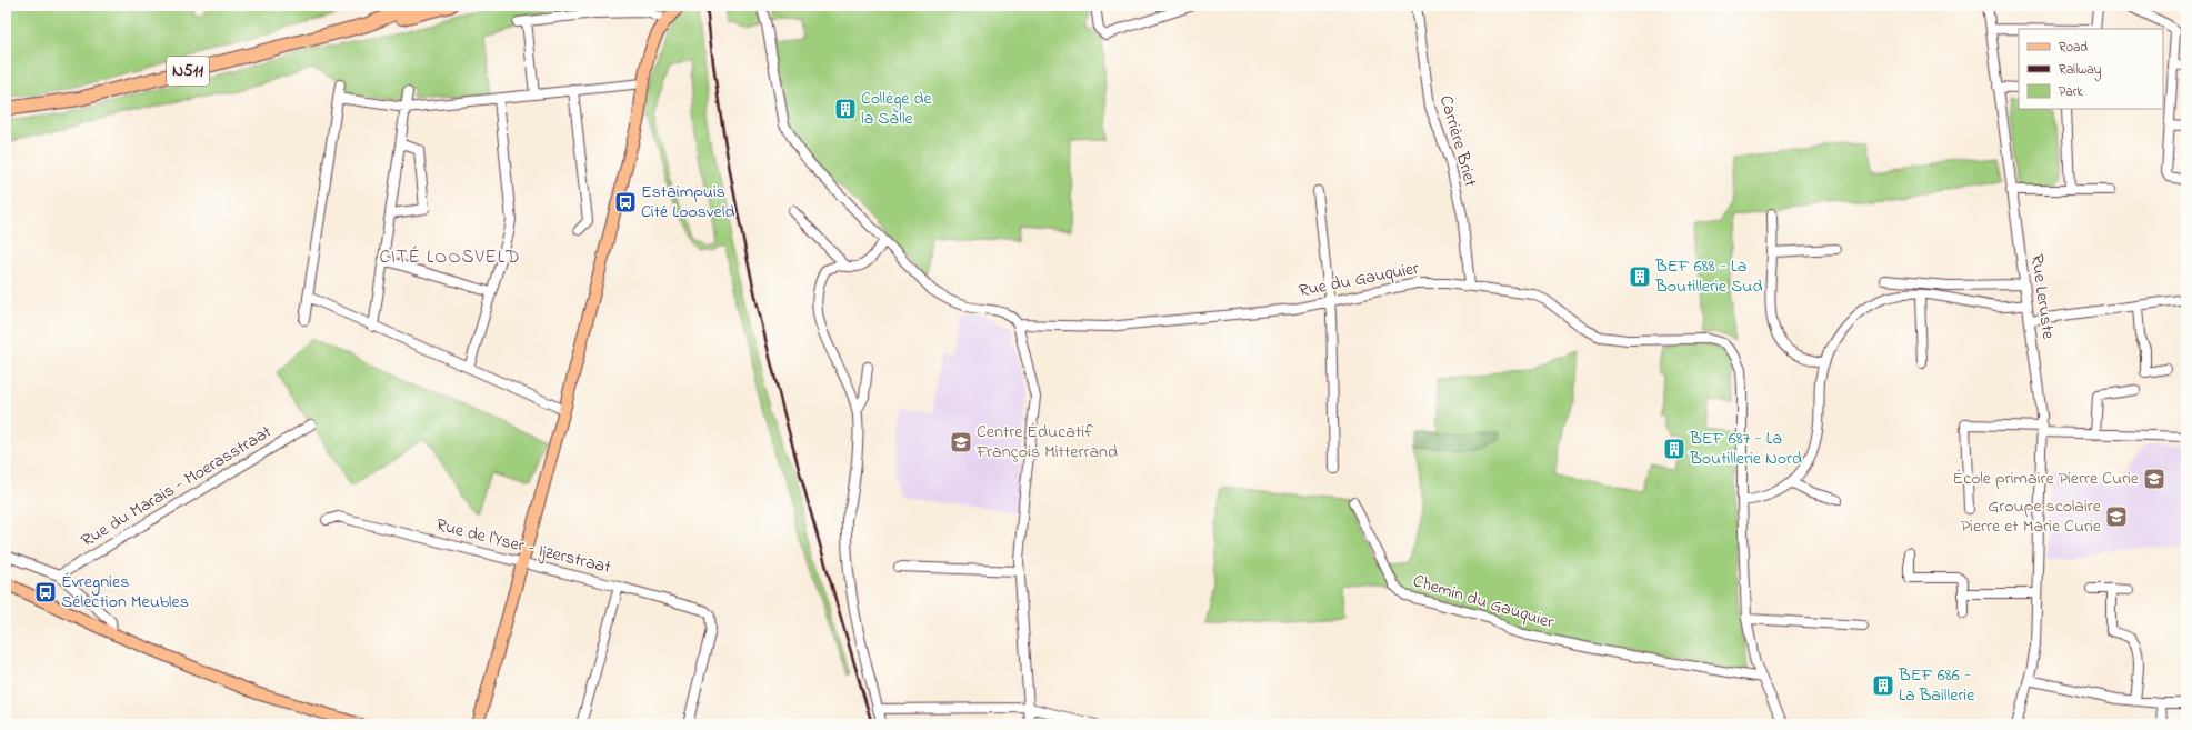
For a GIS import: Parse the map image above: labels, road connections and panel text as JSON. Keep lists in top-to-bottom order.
{
  "streets": {
    "highway": ["N511"],
    "street": [
      "Carrière Briet",
      "Rue du Gauquier",
      "Rue Leruste",
      "Rue du Marais - Moerasstraat",
      "Rue de l'Yser - Ijzerstraat",
      "Chemin du Gauquier"
    ]
  },
  "crossings": [
    ["Carrière Briet", "Rue du Gauquier"]
  ],
  "districts": ["CITÉ LOOSVELD"],
  "places": {
    "building": [
      "Collège de la Salle",
      "BEF 688 - La Boutillerie Sud",
      "BEF 687 - La Boutillerie Nord",
      "BEF 686 - La Baillerie"
    ],
    "bus stop": ["Estaimpuis Cité Loosveld", "Évregnies Sélection Meubles"],
    "school or university": ["Centre Éducatif François Mitterrand", "École primaire Pierre Curie", "Groupe scolaire Pierre et Marie Curie"]
  },
  "legend": ["Road", "Railway", "Park"]
}
